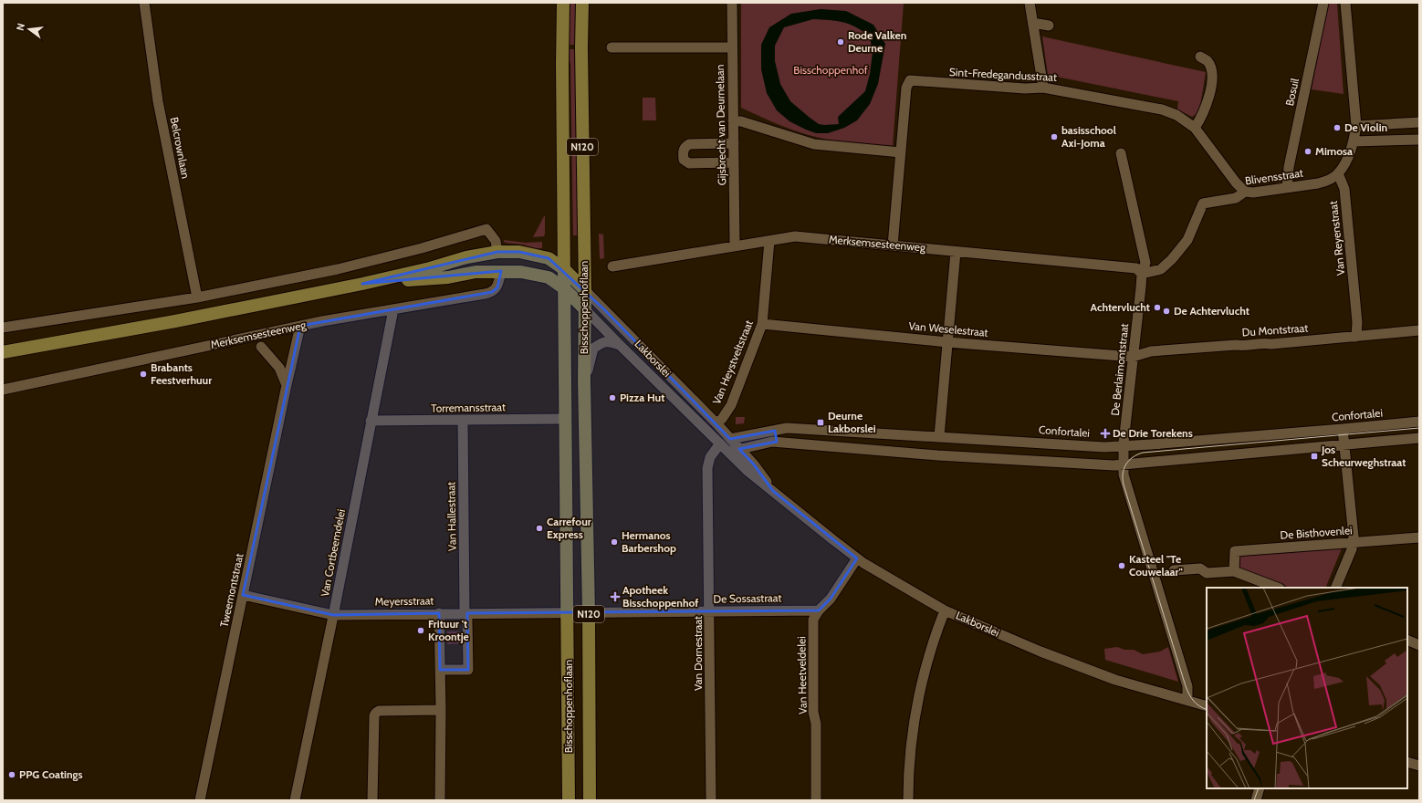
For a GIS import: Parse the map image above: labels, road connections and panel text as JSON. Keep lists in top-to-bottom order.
{
  "streets": {
    "main road": ["N120", "Bisschoppenhoflaan", "Lakborslei"],
    "street": [
      "Sint-Fredegandusstraat",
      "Bosuil",
      "Gijsbrecht van Deurnelaan",
      "Belcrownlaan",
      "Blivensstraat",
      "Van Reyenstraat",
      "Merksemsesteenweg",
      "Van Weselestraat",
      "Du Montstraat",
      "Van Heystveltstraat",
      "De Berlaimontstraat",
      "Torremansstraat",
      "Confortalei",
      "Van Hallestraat",
      "De Bisthovenlei",
      "Van Cortbeemdelei",
      "Tweemontstraat",
      "De Sossastraat",
      "Meyersstraat",
      "Van Dornestraat",
      "Van Heetveldelei"
    ]
  },
  "crossings": [
    ["Sint-Fredegandusstraat", "Blivensstraat"],
    ["Sint-Fredegandusstraat", "Merksemsesteenweg"],
    ["Bosuil", "Blivensstraat"],
    ["Gijsbrecht van Deurnelaan", "Merksemsesteenweg"],
    ["Blivensstraat", "Van Reyenstraat"],
    ["Blivensstraat", "Merksemsesteenweg"],
    ["Blivensstraat", "De Berlaimontstraat"],
    ["Van Reyenstraat", "Du Montstraat"],
    ["Merksemsesteenweg", "Van Heystveltstraat"],
    ["Merksemsesteenweg", "De Berlaimontstraat"],
    ["Merksemsesteenweg", "Van Cortbeemdelei"],
    ["Merksemsesteenweg", "Tweemontstraat"],
    ["Bisschoppenhoflaan", "Lakborslei"],
    ["Bisschoppenhoflaan", "Torremansstraat"],
    ["Bisschoppenhoflaan", "De Sossastraat"],
    ["Bisschoppenhoflaan", "Meyersstraat"],
    ["Van Weselestraat", "Du Montstraat"],
    ["Van Weselestraat", "Van Heystveltstraat"],
    ["Van Weselestraat", "De Berlaimontstraat"],
    ["Du Montstraat", "De Berlaimontstraat"],
    ["Lakborslei", "Van Heystveltstraat"],
    ["Lakborslei", "De Berlaimontstraat"],
    ["Lakborslei", "Confortalei"],
    ["Lakborslei", "Van Dornestraat"],
    ["Lakborslei", "Van Heetveldelei"],
    ["De Berlaimontstraat", "Confortalei"],
    ["Torremansstraat", "Van Hallestraat"],
    ["Torremansstraat", "Van Cortbeemdelei"],
    ["Van Hallestraat", "Meyersstraat"],
    ["Van Cortbeemdelei", "Meyersstraat"],
    ["Tweemontstraat", "Meyersstraat"],
    ["De Sossastraat", "Van Dornestraat"],
    ["De Sossastraat", "Van Heetveldelei"]
  ],
  "parks": ["Bisschoppenhof"],
  "places": {
    "other": [
      "Rode Valken Deurne",
      "De Violin",
      "basisschool Axi-Joma",
      "Mimosa",
      "Achtervlucht",
      "De Achtervlucht",
      "Brabants Feestverhuur",
      "Pizza Hut",
      "Carrefour Express",
      "Hermanos Barbershop",
      "Kasteel \"Te Couwelaar\"",
      "Frituur 't Kroontje",
      "PPG Coatings"
    ],
    "transit": ["Deurne Lakborslei", "Jos Scheurweghstraat"],
    "health": ["De Drie Torekens", "Apotheek Bisschoppenhof"]
  },
  "north": "left"
}
